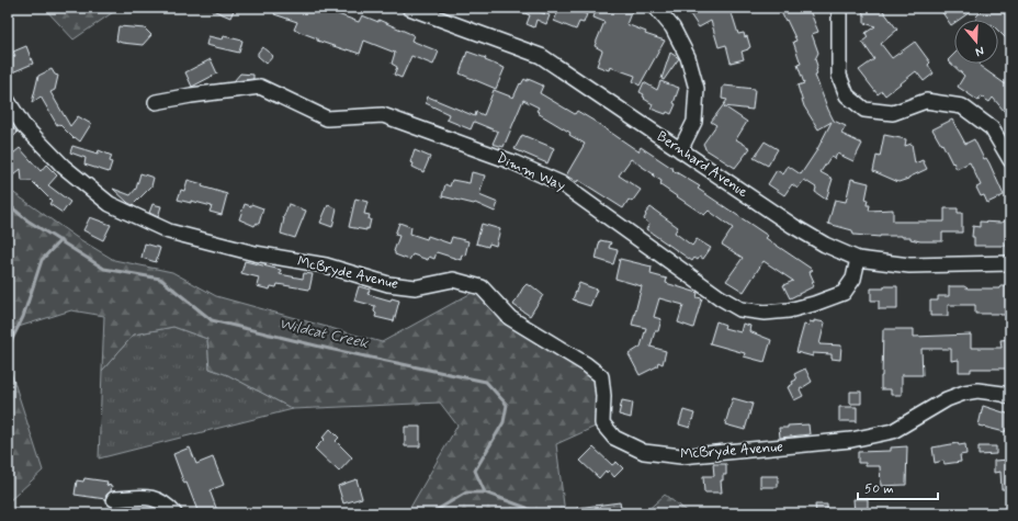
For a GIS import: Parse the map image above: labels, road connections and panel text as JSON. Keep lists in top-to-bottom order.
{
  "streets": {
    "street": ["Bernhard Avenue", "Dimm Way", "McBryde Avenue"]
  },
  "crossings": [
    ["Bernhard Avenue", "Dimm Way"]
  ],
  "water": ["Wildcat Creek"],
  "scale_bar": "50 m",
  "north": "bottom"
}
